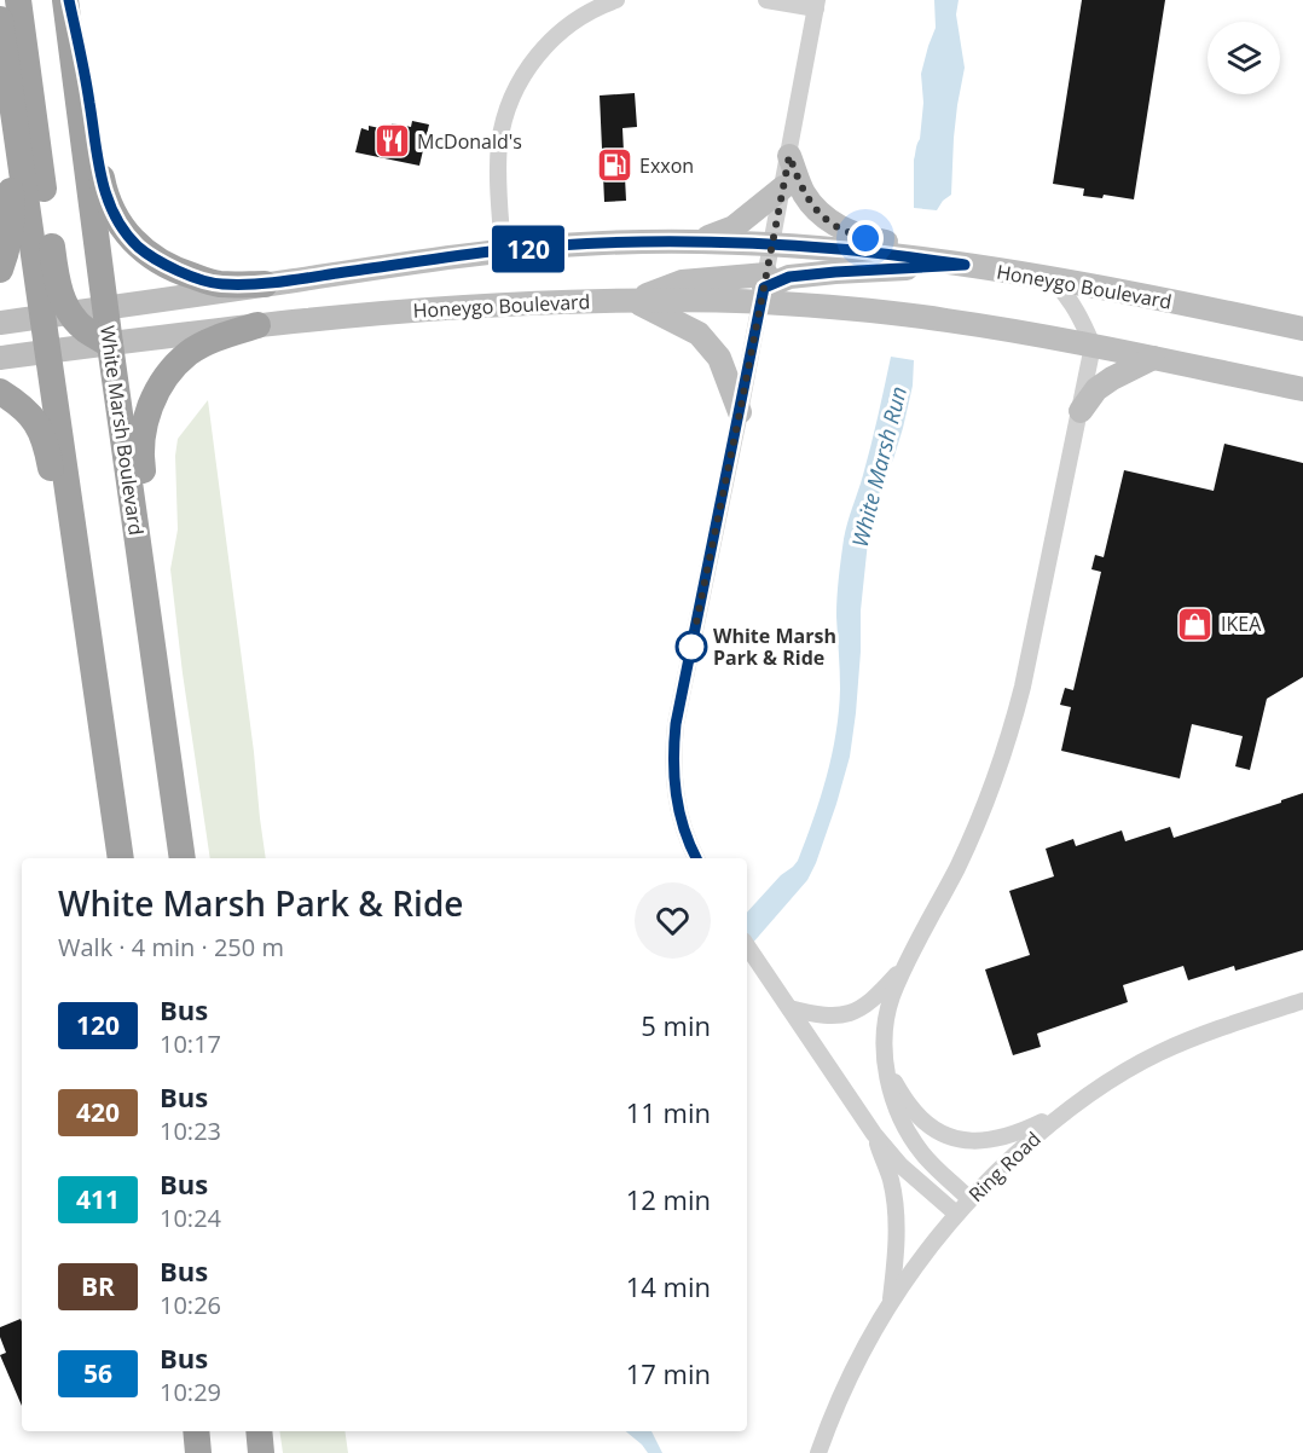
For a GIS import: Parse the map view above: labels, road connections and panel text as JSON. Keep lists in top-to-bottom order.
{
  "streets": {
    "highway": ["White Marsh Boulevard"],
    "main road": ["Honeygo Boulevard"],
    "street": ["Ring Road"]
  },
  "crossings": [
    ["Honeygo Boulevard", "White Marsh Boulevard"]
  ],
  "water": ["White Marsh Run"],
  "places": {
    "restaurant": ["McDonald's"],
    "fuel station": ["Exxon"],
    "shop": ["IKEA"],
    "other": ["White Marsh Park & Ride"]
  },
  "lines": ["bus line 120"],
  "page": {
    "on_map": "120",
    "heading": ["White Marsh Park & Ride", "Walk · 4 min · 250 m"],
    "list": [
      {
        "mark": "120",
        "name": "Bus",
        "note": "10:17",
        "value": "5 min"
      },
      {
        "mark": "420",
        "name": "Bus",
        "note": "10:23",
        "value": "11 min"
      },
      {
        "mark": "411",
        "name": "Bus",
        "note": "10:24",
        "value": "12 min"
      },
      {
        "mark": "BR",
        "name": "Bus",
        "note": "10:26",
        "value": "14 min"
      },
      {
        "mark": "56",
        "name": "Bus",
        "note": "10:29",
        "value": "17 min"
      }
    ]
  }
}
